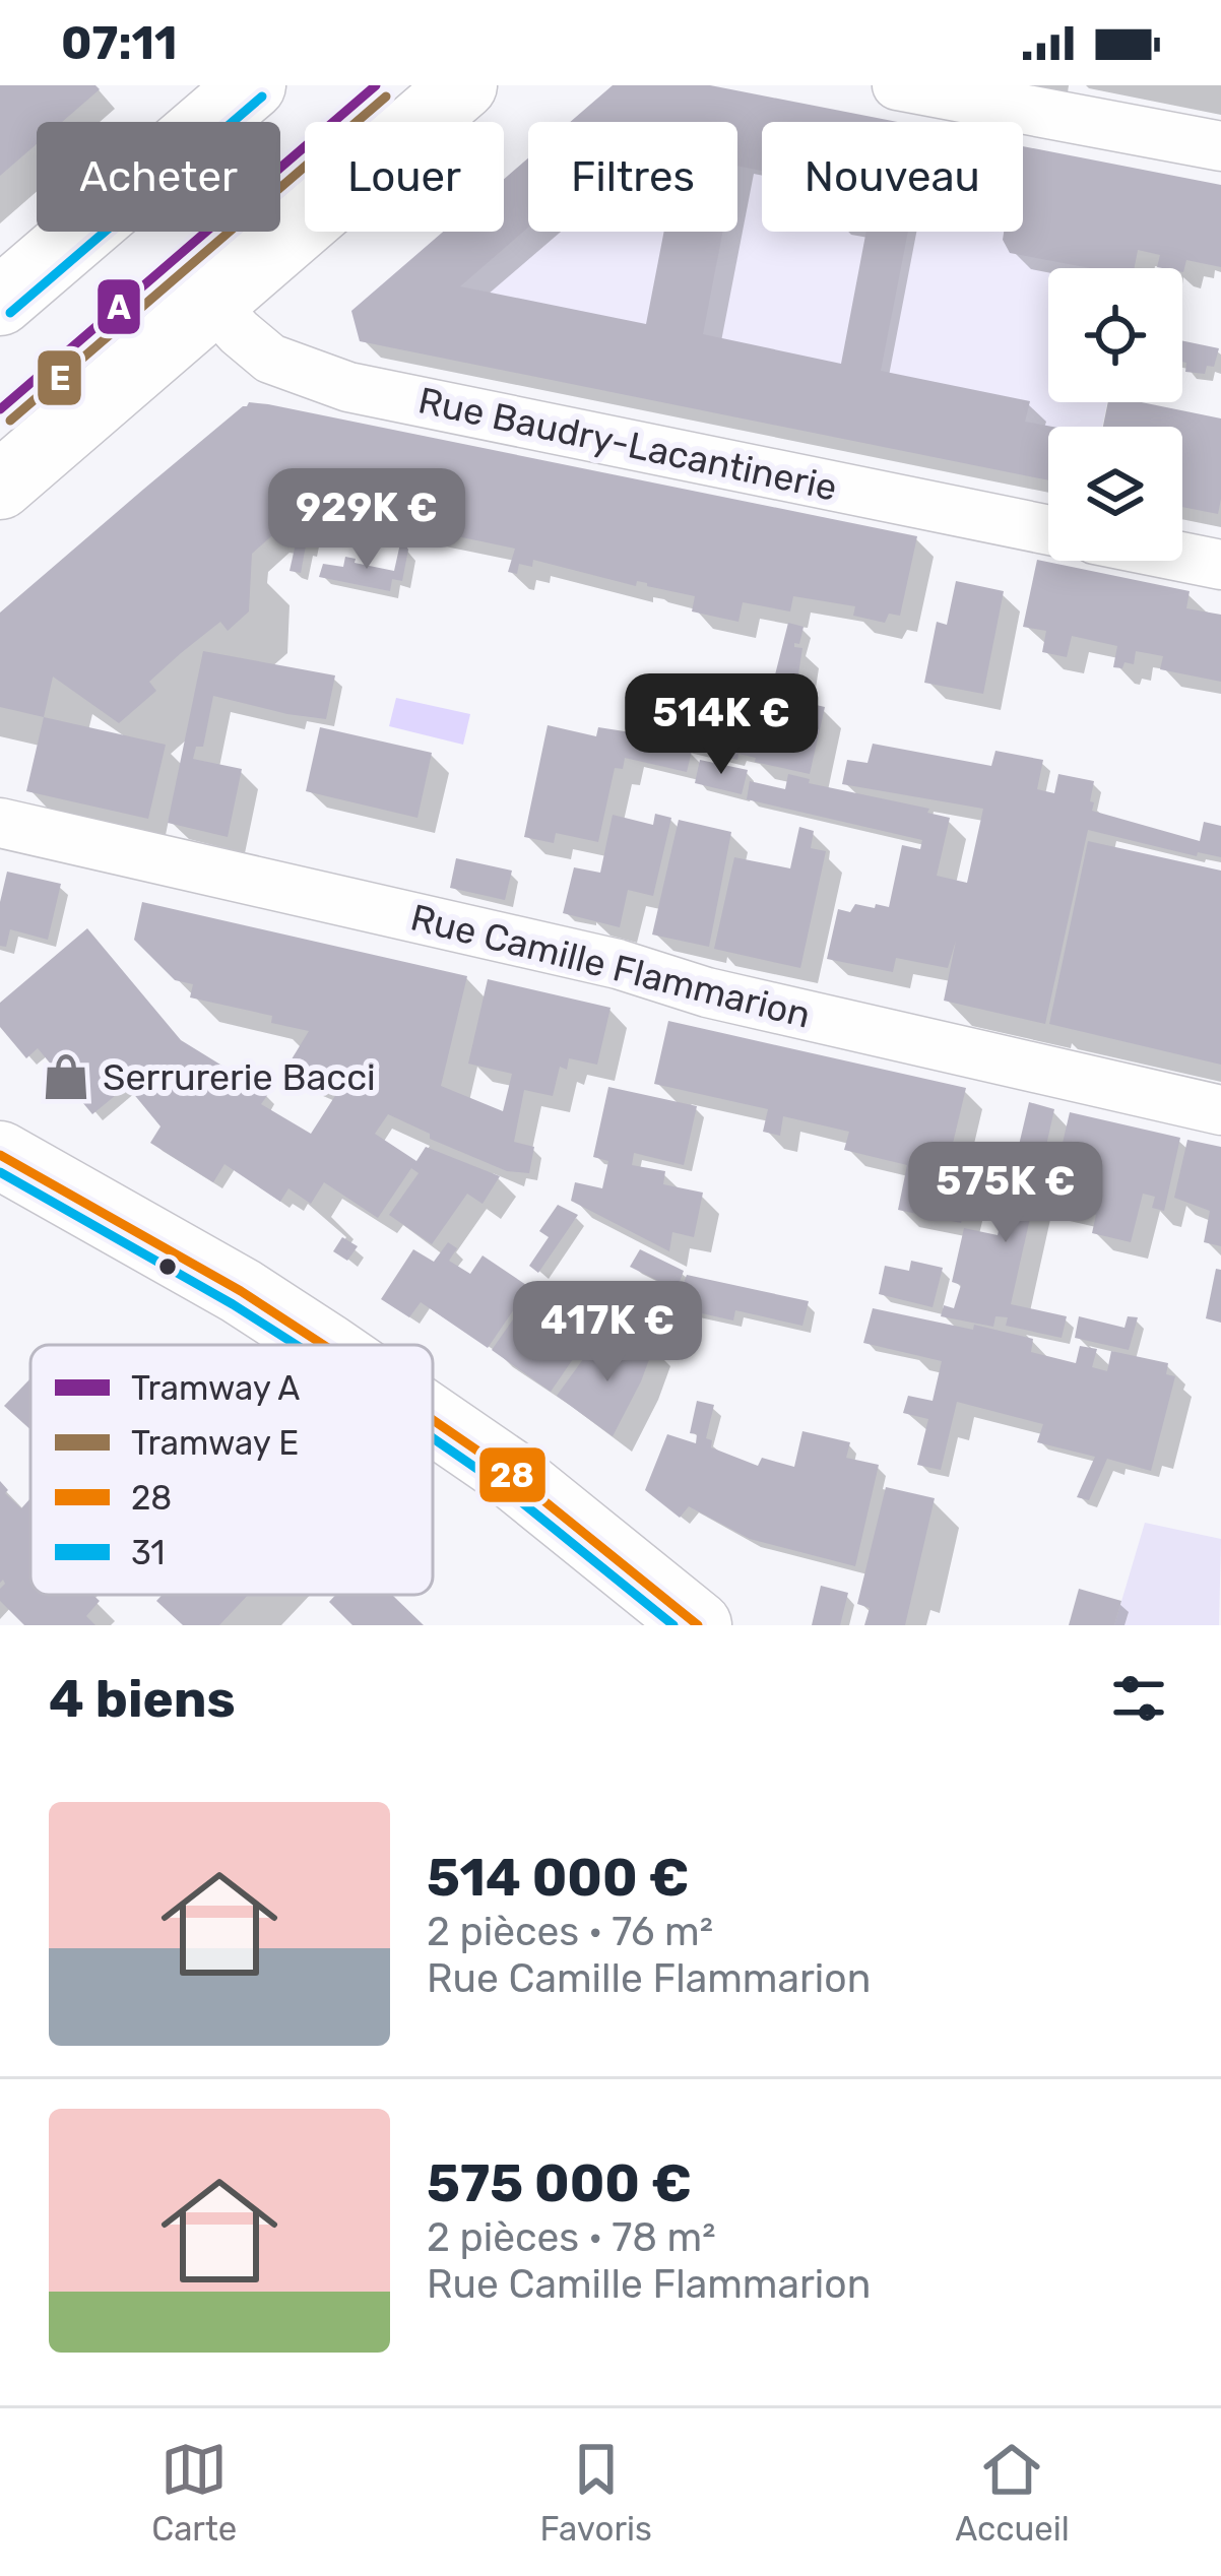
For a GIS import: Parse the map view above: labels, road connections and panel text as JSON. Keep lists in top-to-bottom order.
{
  "streets": {
    "street": ["Rue Baudry-Lacantinerie", "Rue Camille Flammarion"]
  },
  "places": {
    "shop": ["Serrurerie Bacci"]
  },
  "lines": [
    "tram line A",
    "tram line E",
    "transit line 31",
    "transit line 28"
  ],
  "legend": [
    "Tramway A",
    "Tramway E",
    "28",
    "31"
  ],
  "page": {
    "status": "07:11",
    "chip": [
      "Acheter",
      "Louer",
      "Filtres",
      "Nouveau"
    ],
    "price": [
      "929K €",
      "514K €",
      "575K €",
      "417K €"
    ],
    "heading": "4 biens",
    "list": [
      {
        "name": "514 000 €",
        "note": "2 pièces · 76 m² · Rue Camille Flammarion"
      },
      {
        "name": "575 000 €",
        "note": "2 pièces · 78 m² · Rue Camille Flammarion"
      }
    ],
    "tabs": ["Carte", "Favoris", "Accueil"]
  }
}
